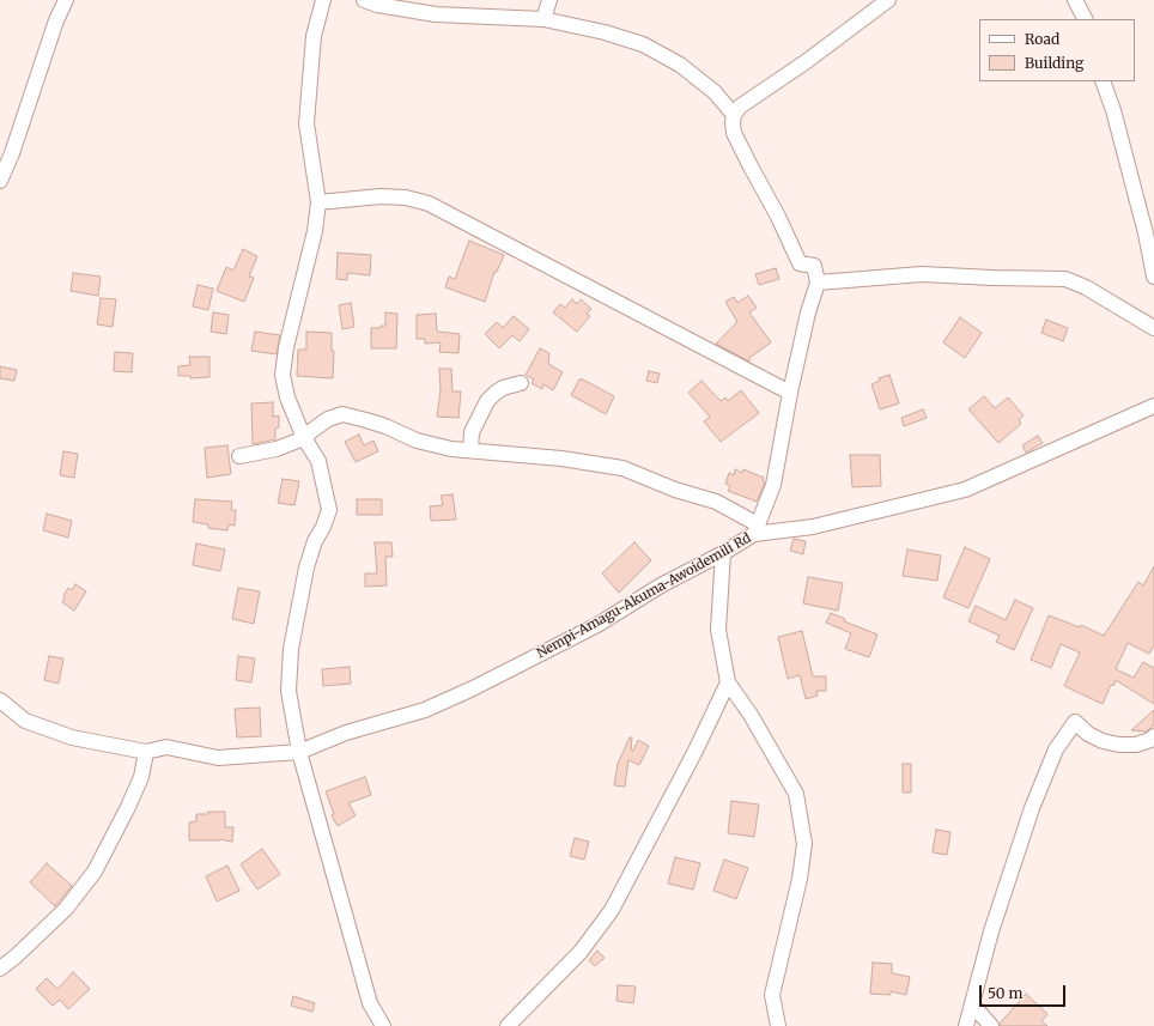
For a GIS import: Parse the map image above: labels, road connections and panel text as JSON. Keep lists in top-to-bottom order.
{
  "streets": {
    "street": ["Nempi-Amagu-Akuma-Awoidemili Rd"]
  },
  "legend": ["Road", "Building"],
  "scale_bar": "50 m"
}
